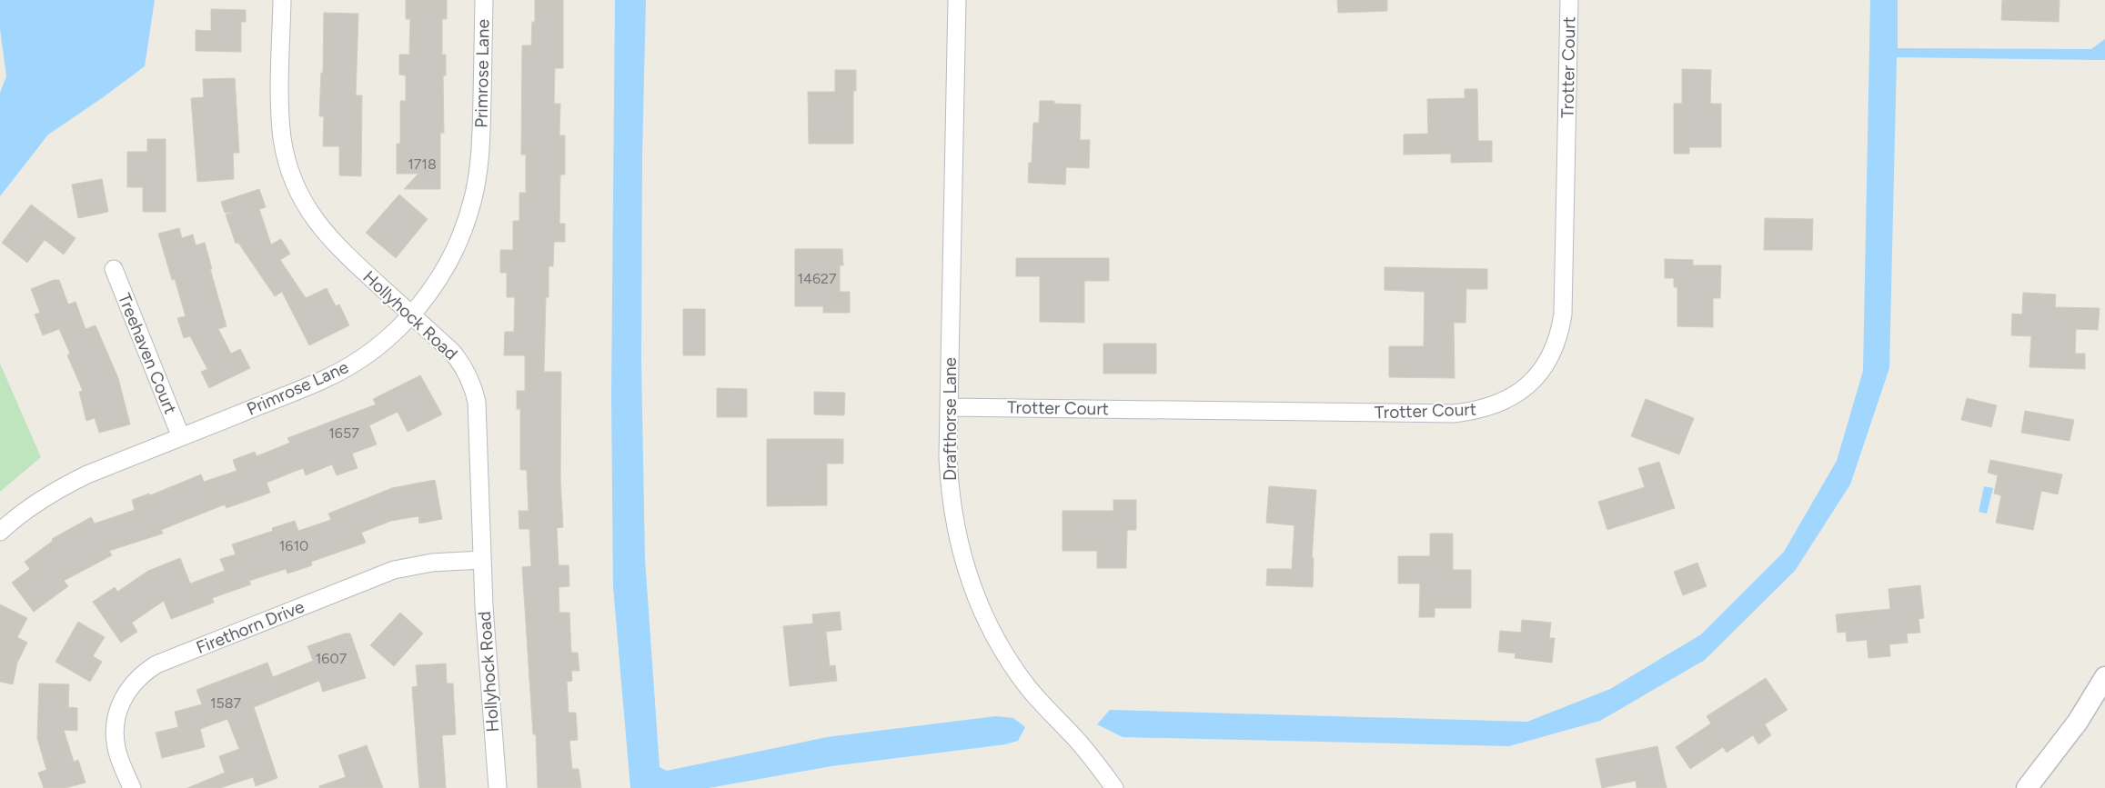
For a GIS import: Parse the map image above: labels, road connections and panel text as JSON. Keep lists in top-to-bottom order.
{
  "streets": {
    "street": [
      "Trotter Court",
      "Primrose Lane",
      "Hollyhock Road",
      "Treehaven Court",
      "Drafthorse Lane",
      "Firethorn Drive"
    ]
  },
  "crossings": [
    ["Trotter Court", "Drafthorse Lane"],
    ["Primrose Lane", "Hollyhock Road"],
    ["Primrose Lane", "Treehaven Court"],
    ["Hollyhock Road", "Firethorn Drive"]
  ],
  "house_numbers": [
    "1718",
    "14627",
    "1657",
    "1610",
    "1607",
    "1587"
  ]
}
